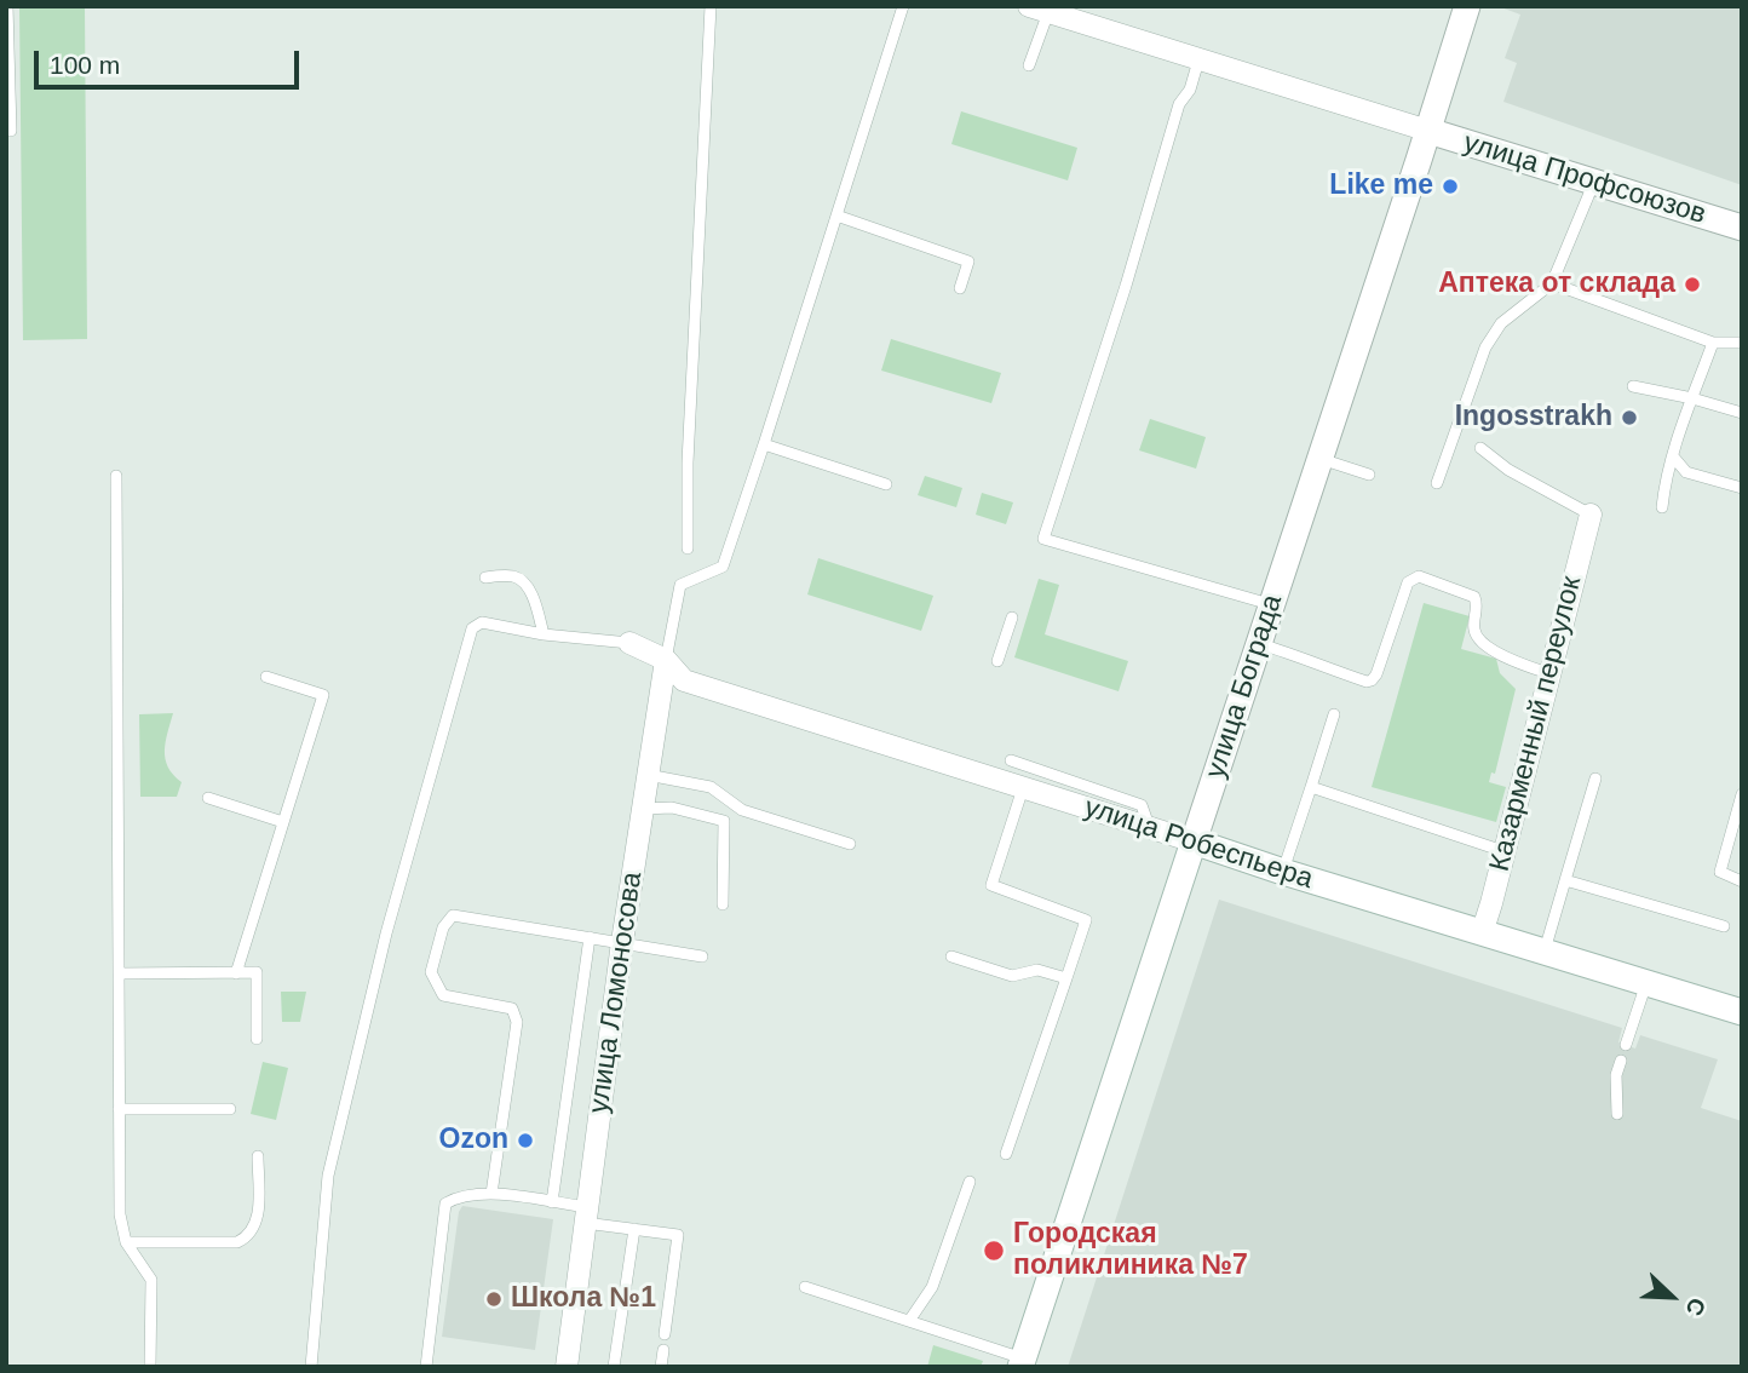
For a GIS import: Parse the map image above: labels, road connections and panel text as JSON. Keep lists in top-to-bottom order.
{
  "streets": {
    "street": [
      "улица Профсоюзов",
      "улица Бограда",
      "Казарменный переулок",
      "улица Робеспьера",
      "улица Ломоносова"
    ]
  },
  "crossings": [
    ["улица Профсоюзов", "улица Бограда"],
    ["улица Бограда", "улица Робеспьера"],
    ["Казарменный переулок", "улица Робеспьера"],
    ["улица Робеспьера", "улица Ломоносова"]
  ],
  "places": [
    "Like me",
    "Аптека от склада",
    "Ingosstrakh",
    "Ozon",
    "Городская поликлиника №7",
    "Школа №1"
  ],
  "scale_bar": "100 m",
  "north": "bottom right"
}
